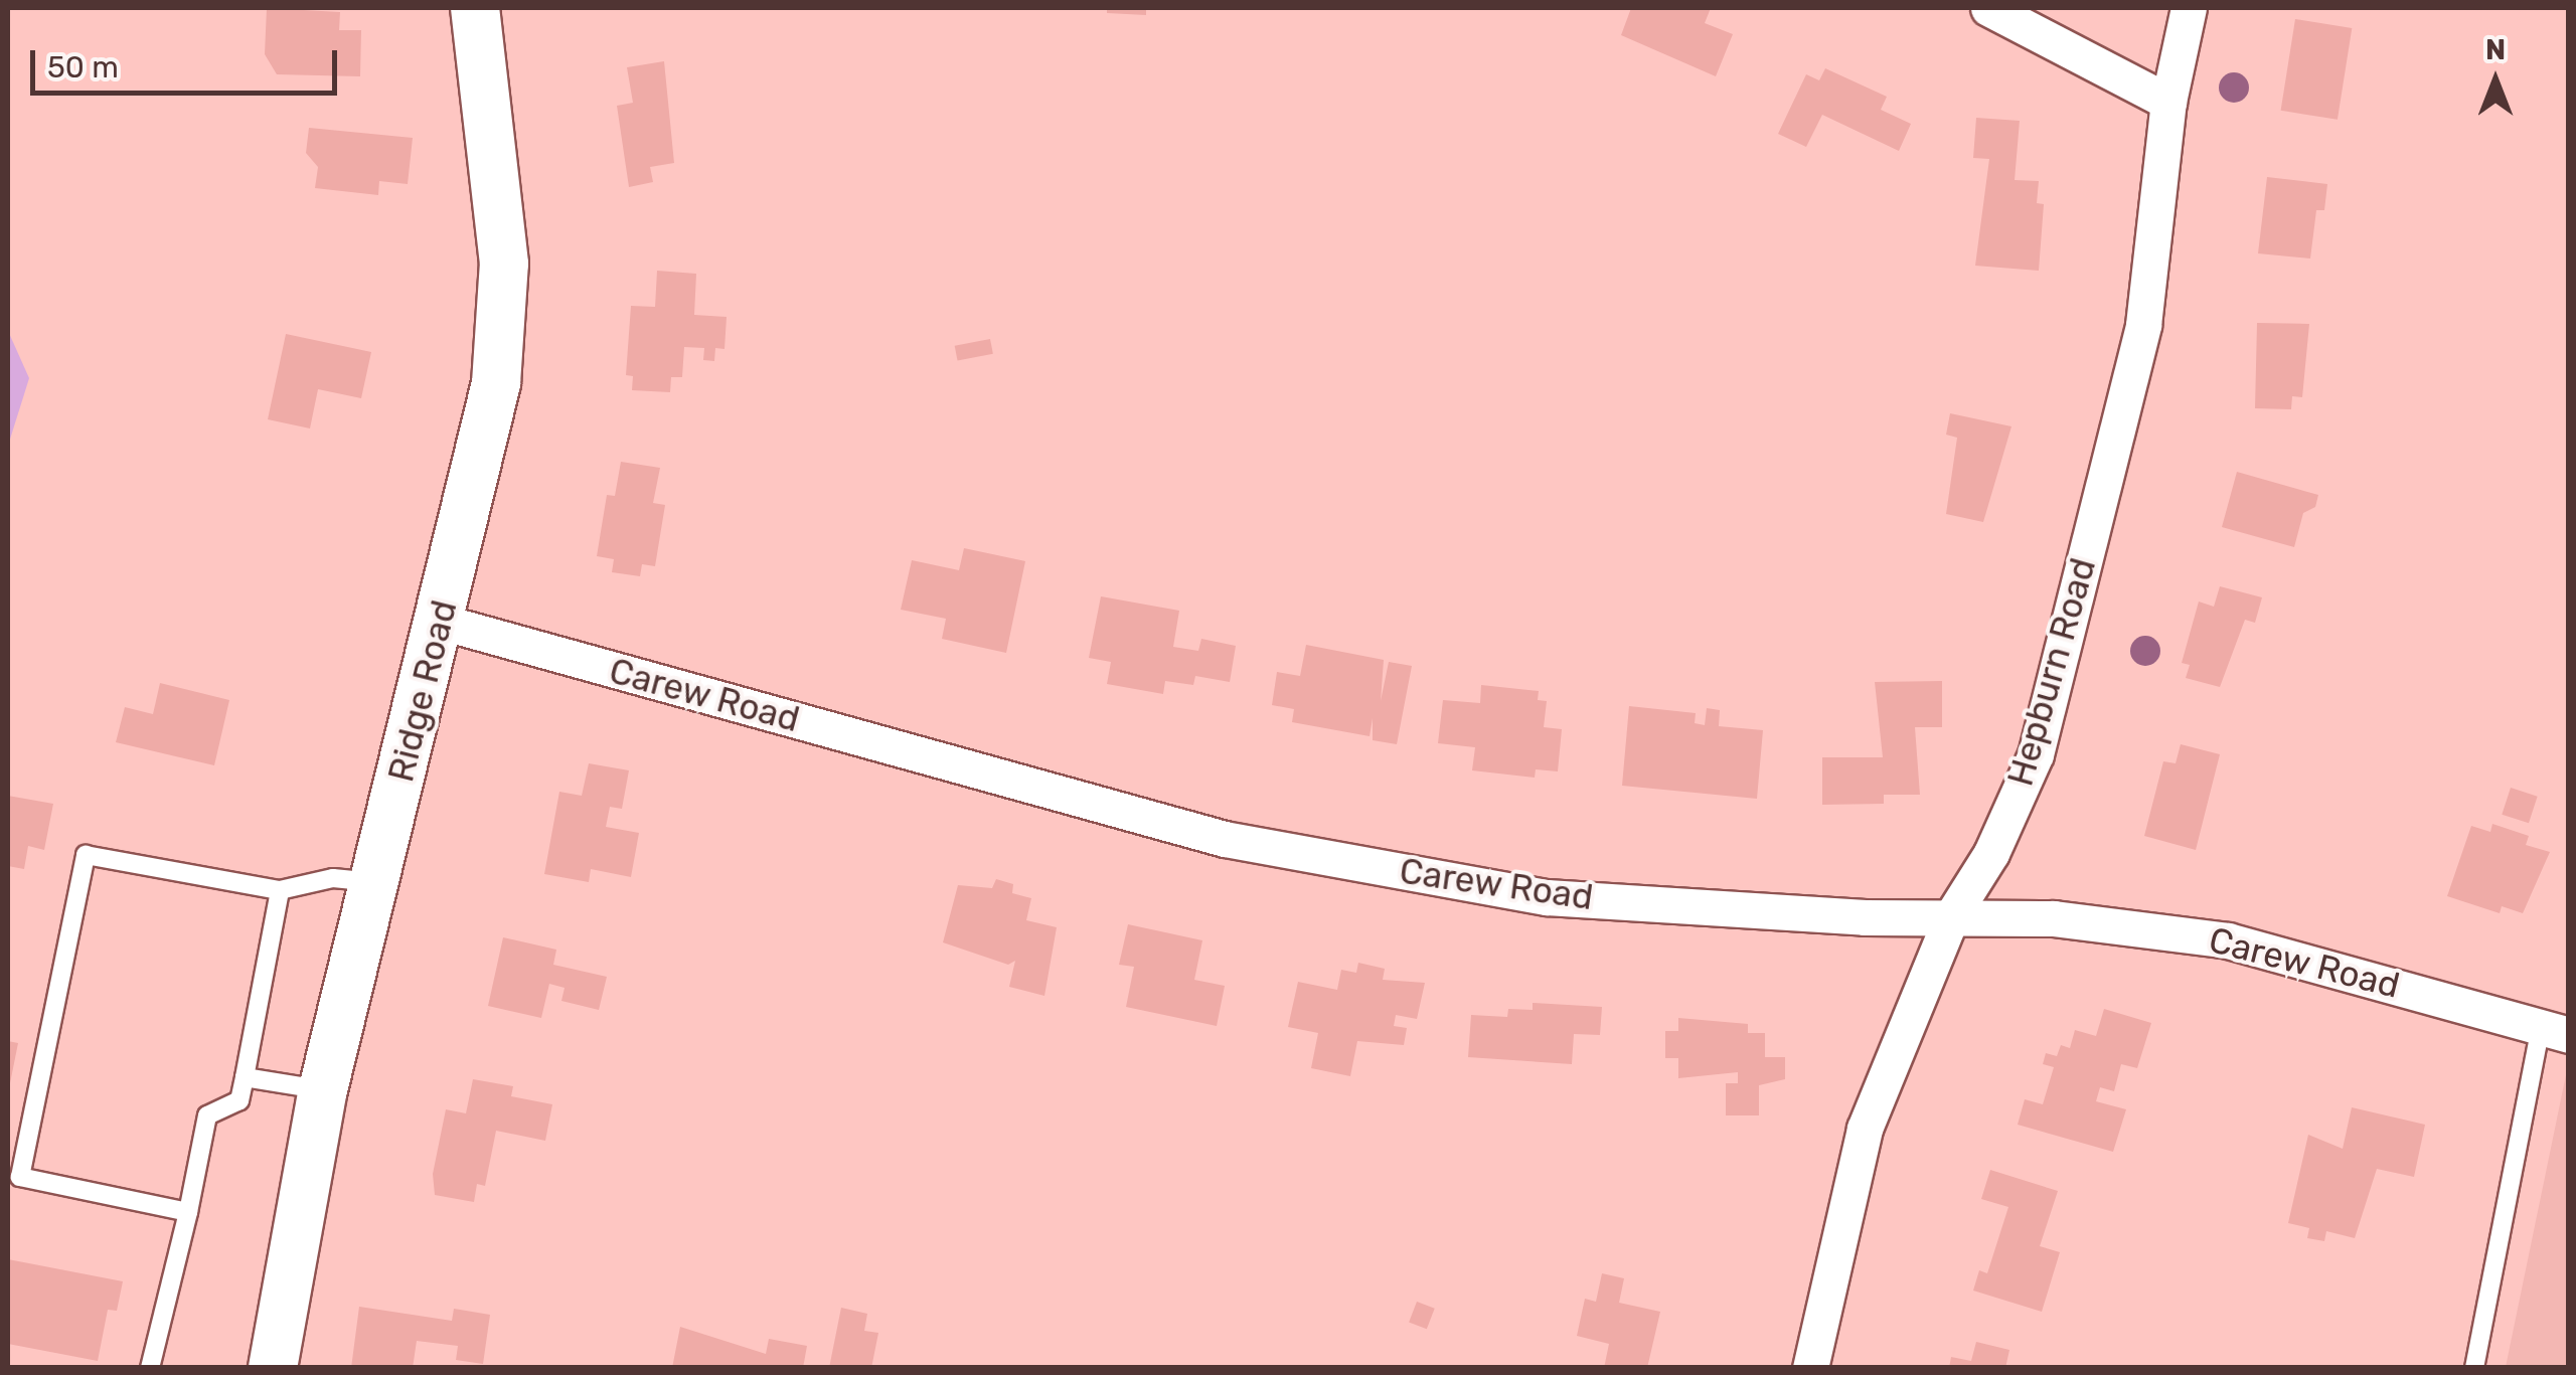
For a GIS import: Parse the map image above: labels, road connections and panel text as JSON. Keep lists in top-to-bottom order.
{
  "streets": {
    "main road": ["Ridge Road"],
    "street": ["Hepburn Road", "Carew Road"]
  },
  "crossings": [
    ["Hepburn Road", "Carew Road"],
    ["Ridge Road", "Carew Road"]
  ],
  "scale_bar": "50 m",
  "north": "top"
}
